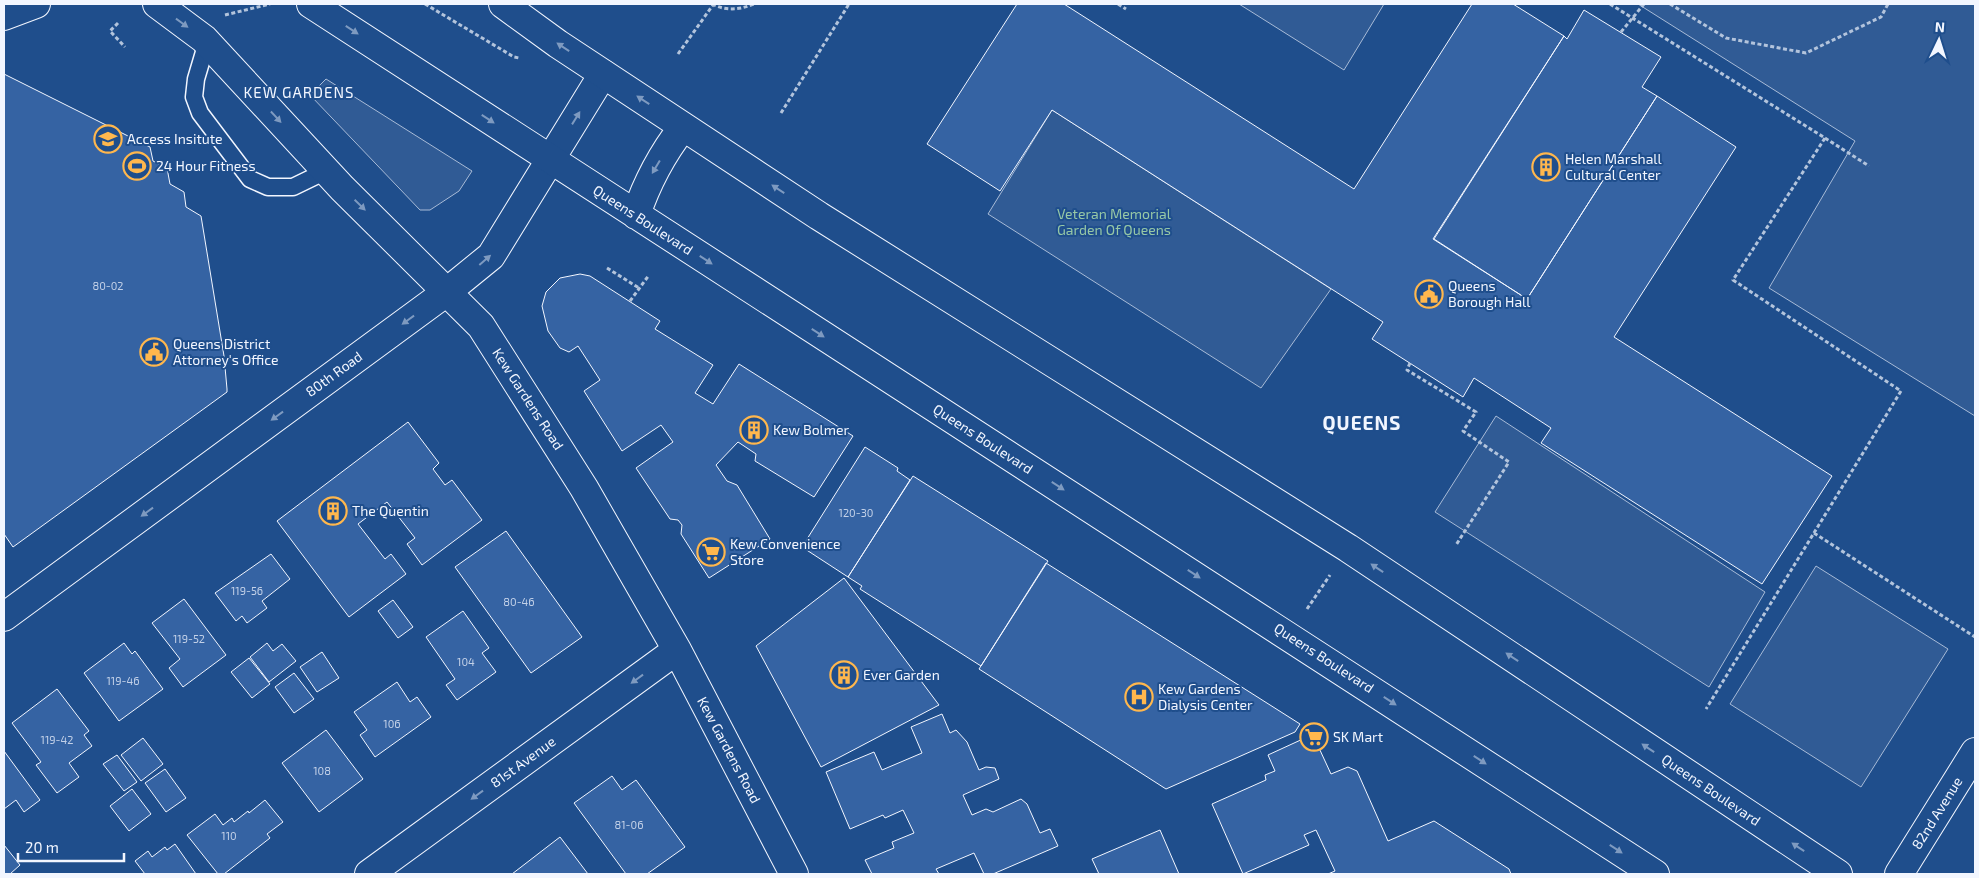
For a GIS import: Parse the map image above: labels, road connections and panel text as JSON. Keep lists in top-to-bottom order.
{
  "streets": {
    "main road": [
      "Queens Boulevard",
      "80th Road",
      "Kew Gardens Road",
      "81st Avenue",
      "82nd Avenue"
    ]
  },
  "crossings": [
    ["Queens Boulevard", "80th Road"],
    ["80th Road", "Kew Gardens Road"],
    ["Kew Gardens Road", "81st Avenue"]
  ],
  "one_way": ["Kew Gardens Road", "81st Avenue"],
  "districts": ["KEW GARDENS", "QUEENS"],
  "parks": ["Veteran Memorial Garden Of Queens"],
  "places": {
    "school or university": ["Access Insitute"],
    "sports": ["24 Hour Fitness"],
    "building": [
      "Helen Marshall Cultural Center",
      "Kew Bolmer",
      "The Quentin",
      "Ever Garden"
    ],
    "public building": ["Queens Borough Hall", "Queens District Attorney's Office"],
    "supermarket": ["Kew Convenience Store", "SK Mart"],
    "hospital": ["Kew Gardens Dialysis Center"]
  },
  "house_numbers": [
    "80-02",
    "120-30",
    "119-56",
    "80-46",
    "119-52",
    "104",
    "119-46",
    "106",
    "119-42",
    "108",
    "81-06",
    "110"
  ],
  "scale_bar": "20 m",
  "north": "top"
}
